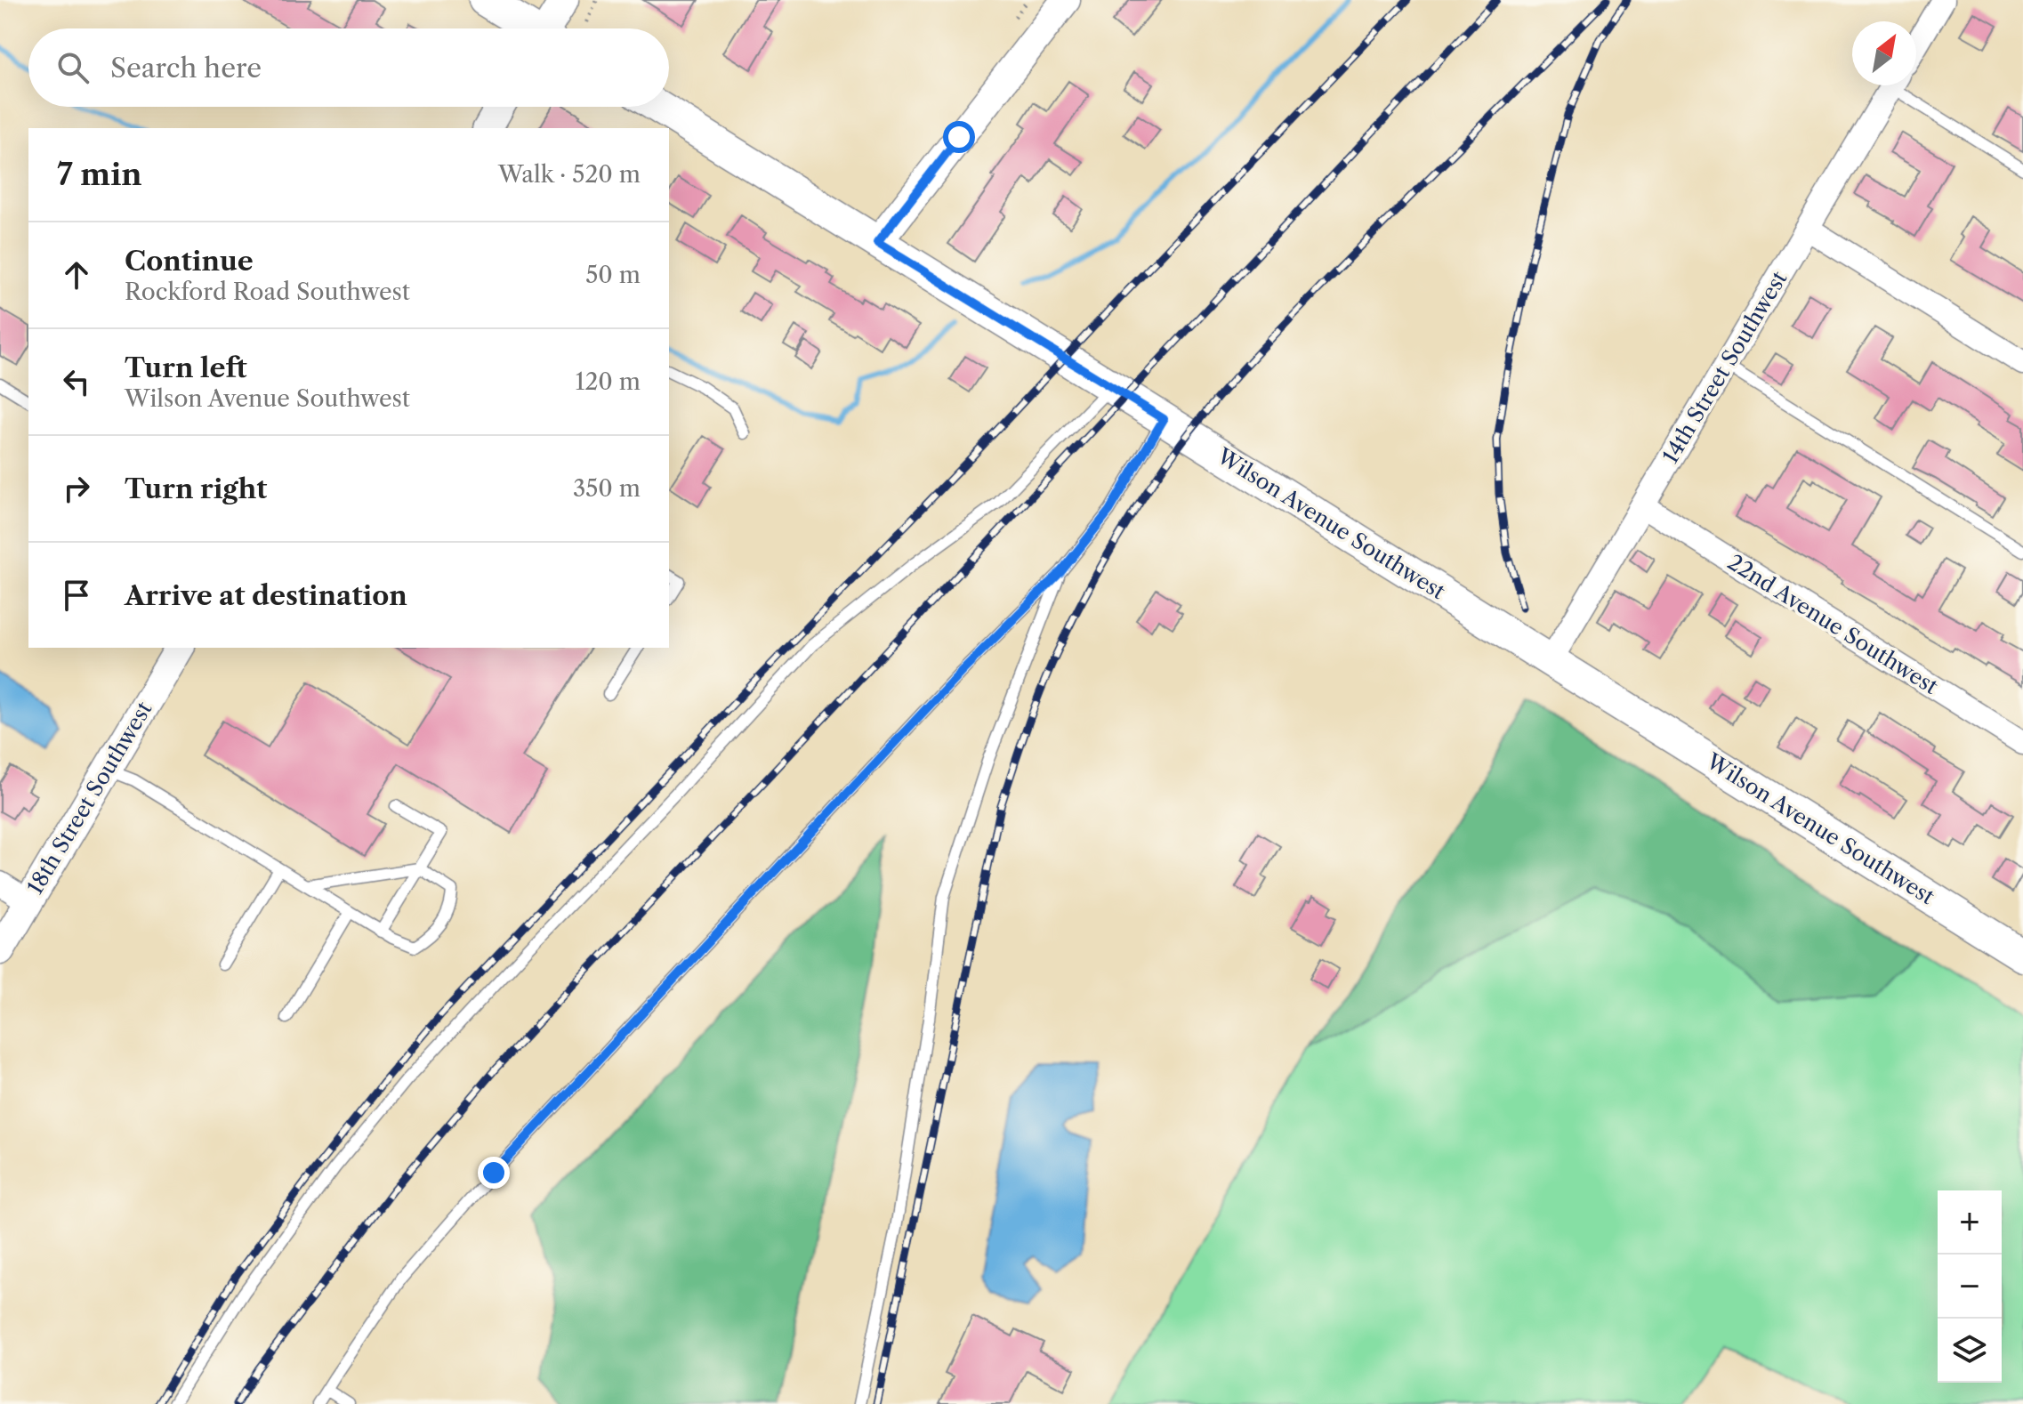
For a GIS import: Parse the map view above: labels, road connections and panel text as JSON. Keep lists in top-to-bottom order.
{
  "streets": {
    "main road": ["Wilson Avenue Southwest"],
    "street": ["14th Street Southwest", "22nd Avenue Southwest", "18th Street Southwest"]
  },
  "crossings": [
    ["14th Street Southwest", "Wilson Avenue Southwest"],
    ["14th Street Southwest", "22nd Avenue Southwest"]
  ],
  "north": "top right",
  "page": {
    "search": "Search here",
    "heading": ["7 min", "Walk · 520 m"],
    "list": [
      ["Continue", "Rockford Road Southwest", "50 m"],
      ["Turn left", "Wilson Avenue Southwest", "120 m"],
      ["Turn right", "350 m"],
      "Arrive at destination"
    ],
    "map_buttons": ["+", "−"]
  }
}
